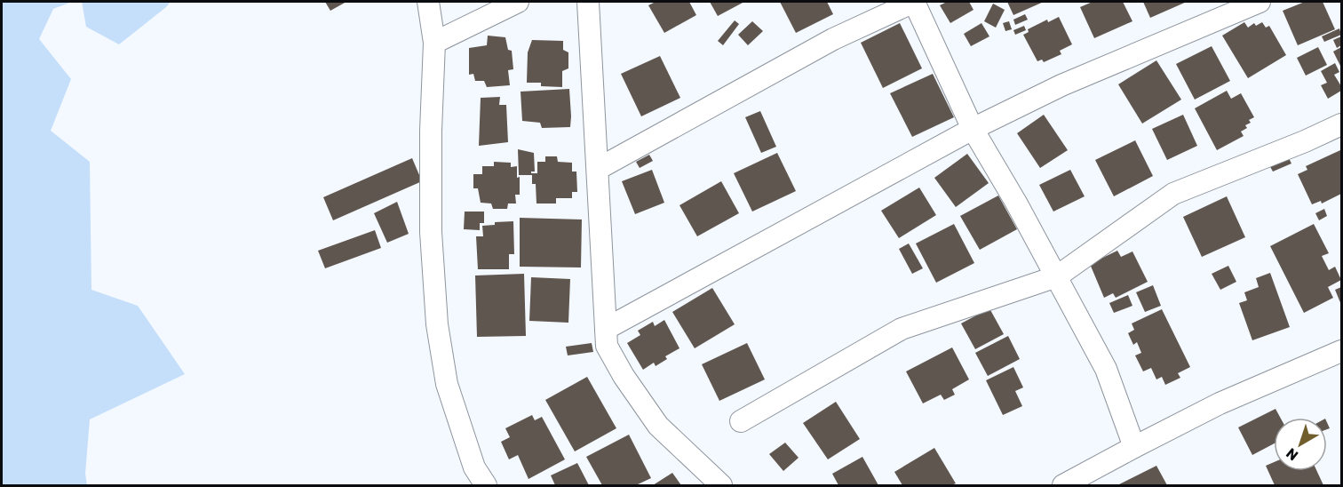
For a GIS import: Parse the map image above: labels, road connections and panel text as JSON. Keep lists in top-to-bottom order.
{
  "north": "bottom left"
}
